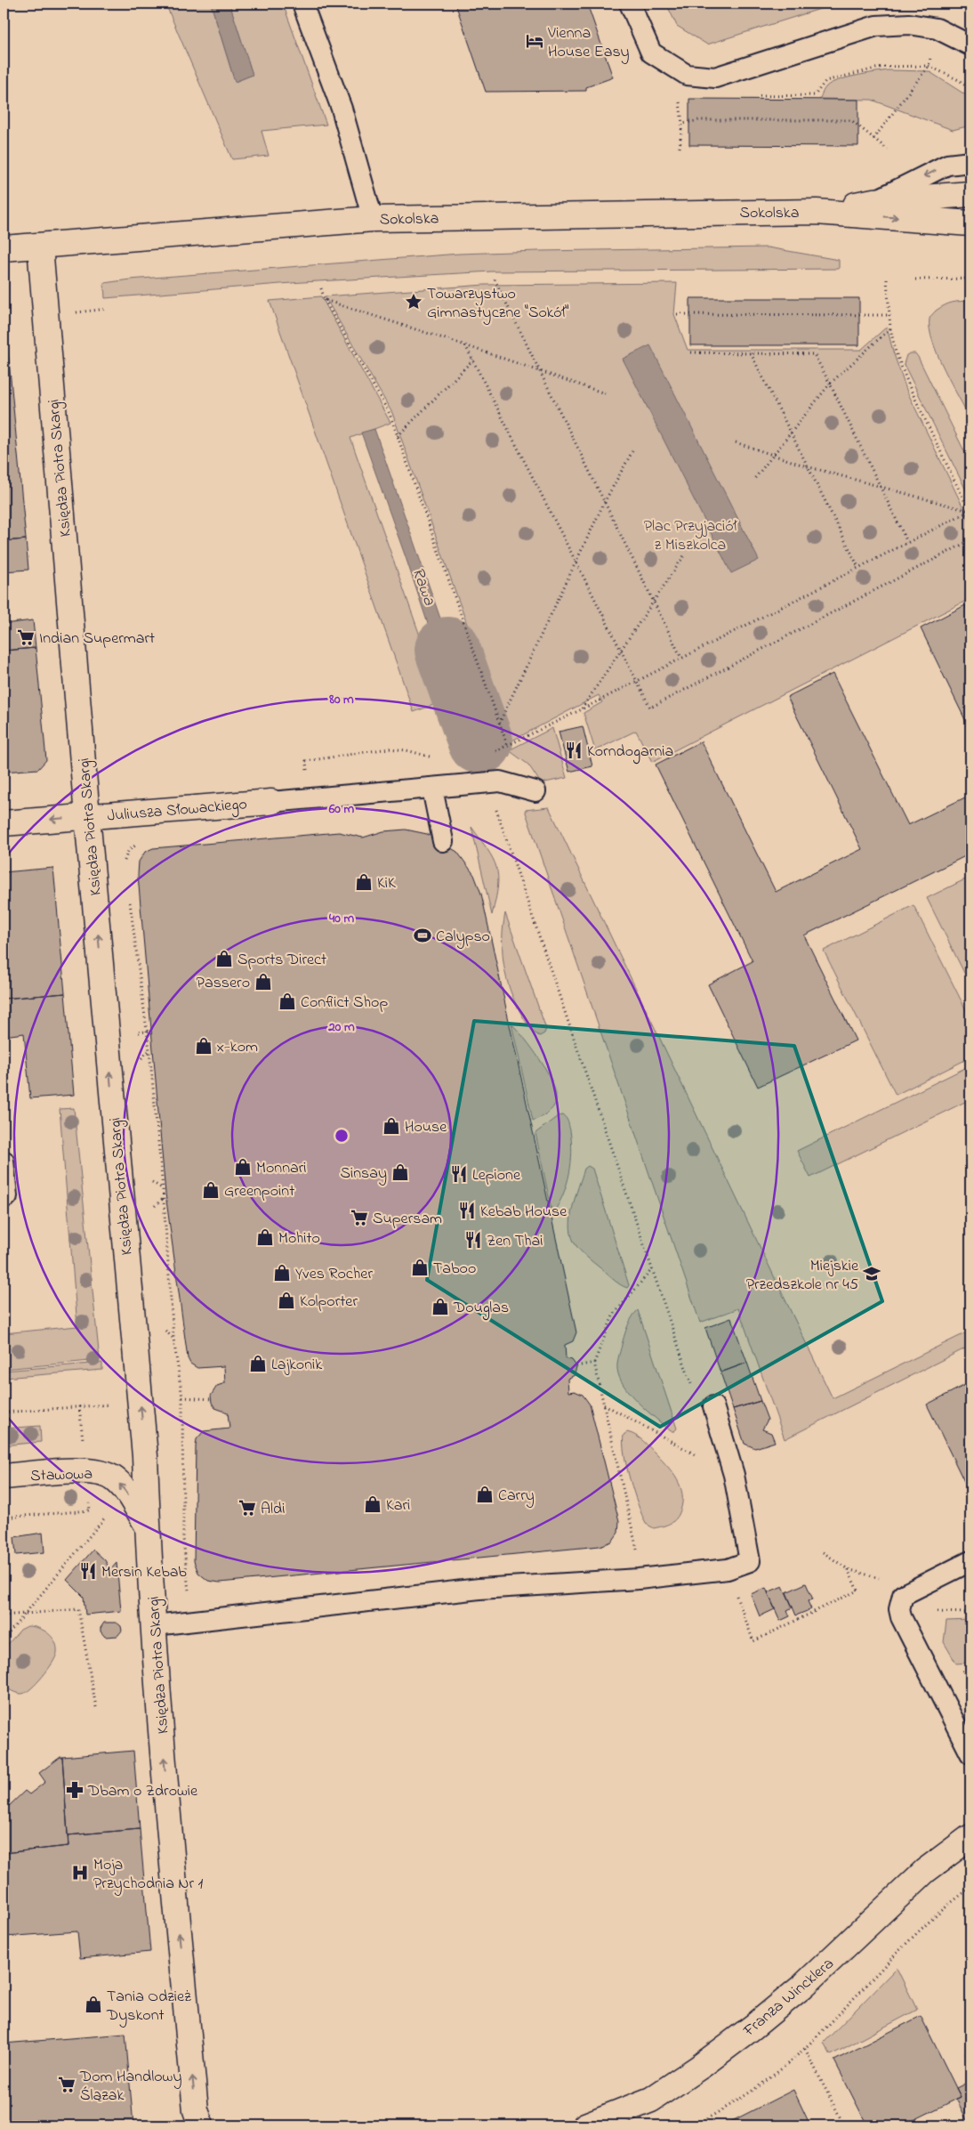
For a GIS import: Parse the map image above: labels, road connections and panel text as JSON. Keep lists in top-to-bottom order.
{
  "streets": {
    "street": [
      "Sokolska",
      "Księdza Piotra Skargi",
      "Juliusza Słowackiego",
      "Stawowa",
      "Franza Wincklera"
    ]
  },
  "crossings": [
    ["Sokolska", "Księdza Piotra Skargi"],
    ["Księdza Piotra Skargi", "Juliusza Słowackiego"],
    ["Księdza Piotra Skargi", "Stawowa"]
  ],
  "one_way": ["Księdza Piotra Skargi", "Stawowa"],
  "water": ["Rawa"],
  "parks": ["Plac Przyjaciół z Miszkolca"],
  "places": {
    "hotel": ["Vienna House Easy"],
    "place": ["Towarzystwo Gimnastyczne \"Sokół\""],
    "supermarket": [
      "Indian Supermart",
      "Supersam",
      "Aldi",
      "Dom Handlowy Ślązak"
    ],
    "restaurant": [
      "Korndogarnia",
      "Lepione",
      "Kebab House",
      "Zen Thai",
      "Mersin Kebab"
    ],
    "shop": [
      "KiK",
      "Sports Direct",
      "Passero",
      "Conflict Shop",
      "x-kom",
      "House",
      "Monnari",
      "Sinsay",
      "Greenpoint",
      "Mohito",
      "Taboo",
      "Yves Rocher",
      "Kolporter",
      "Douglas",
      "Lajkonik",
      "Carry",
      "Kari",
      "Tania Odzież Dyskont"
    ],
    "sports": ["Calypso"],
    "school or university": ["Miejskie Przedszkole nr 45"],
    "pharmacy": ["Dbam o Zdrowie"],
    "hospital": ["Moja Przychodnia Nr 1"]
  },
  "rings": [
    "80 m",
    "60 m",
    "40 m",
    "20 m"
  ]
}
